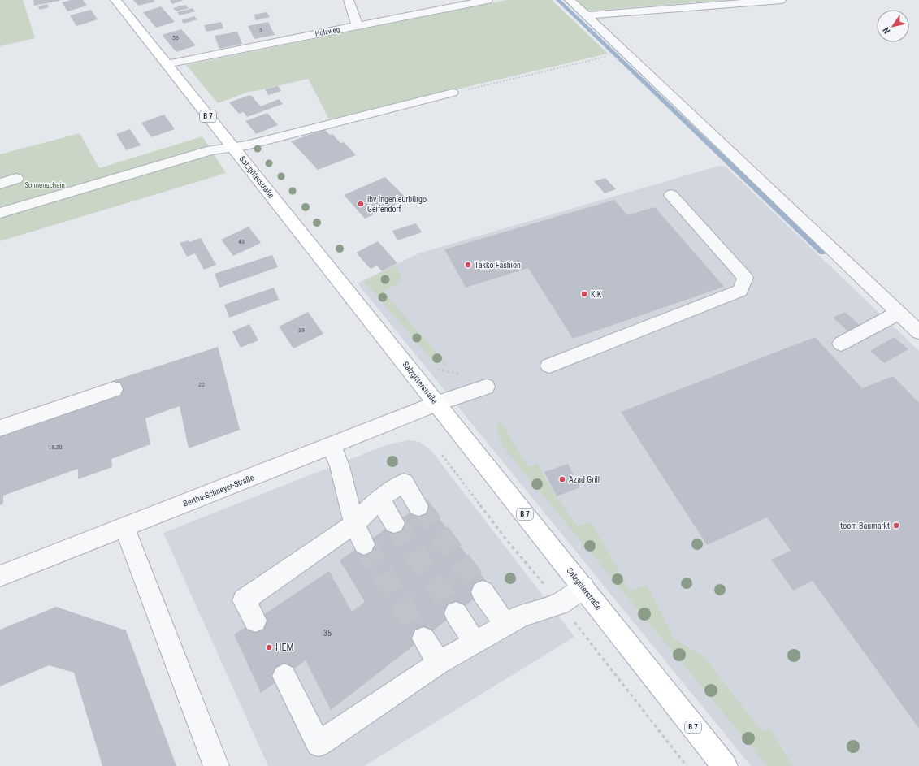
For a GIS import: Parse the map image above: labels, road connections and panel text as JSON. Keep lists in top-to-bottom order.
{
  "streets": {
    "main road": ["B 7", "Salzgitterstraße"],
    "street": ["Holzweg", "Bertha-Schneyer-Straße"]
  },
  "crossings": [
    ["Holzweg", "Salzgitterstraße"],
    ["Salzgitterstraße", "Bertha-Schneyer-Straße"]
  ],
  "parks": ["Sonnenschein"],
  "places": [
    "ihv Ingenieurbürgo Geifendorf",
    "Takko Fashion",
    "KiK",
    "Azad Grill",
    "toom Baumarkt",
    "HEM"
  ],
  "house_numbers": [
    "3",
    "56",
    "43",
    "39",
    "22",
    "18,20",
    "35"
  ],
  "north": "bottom left"
}
